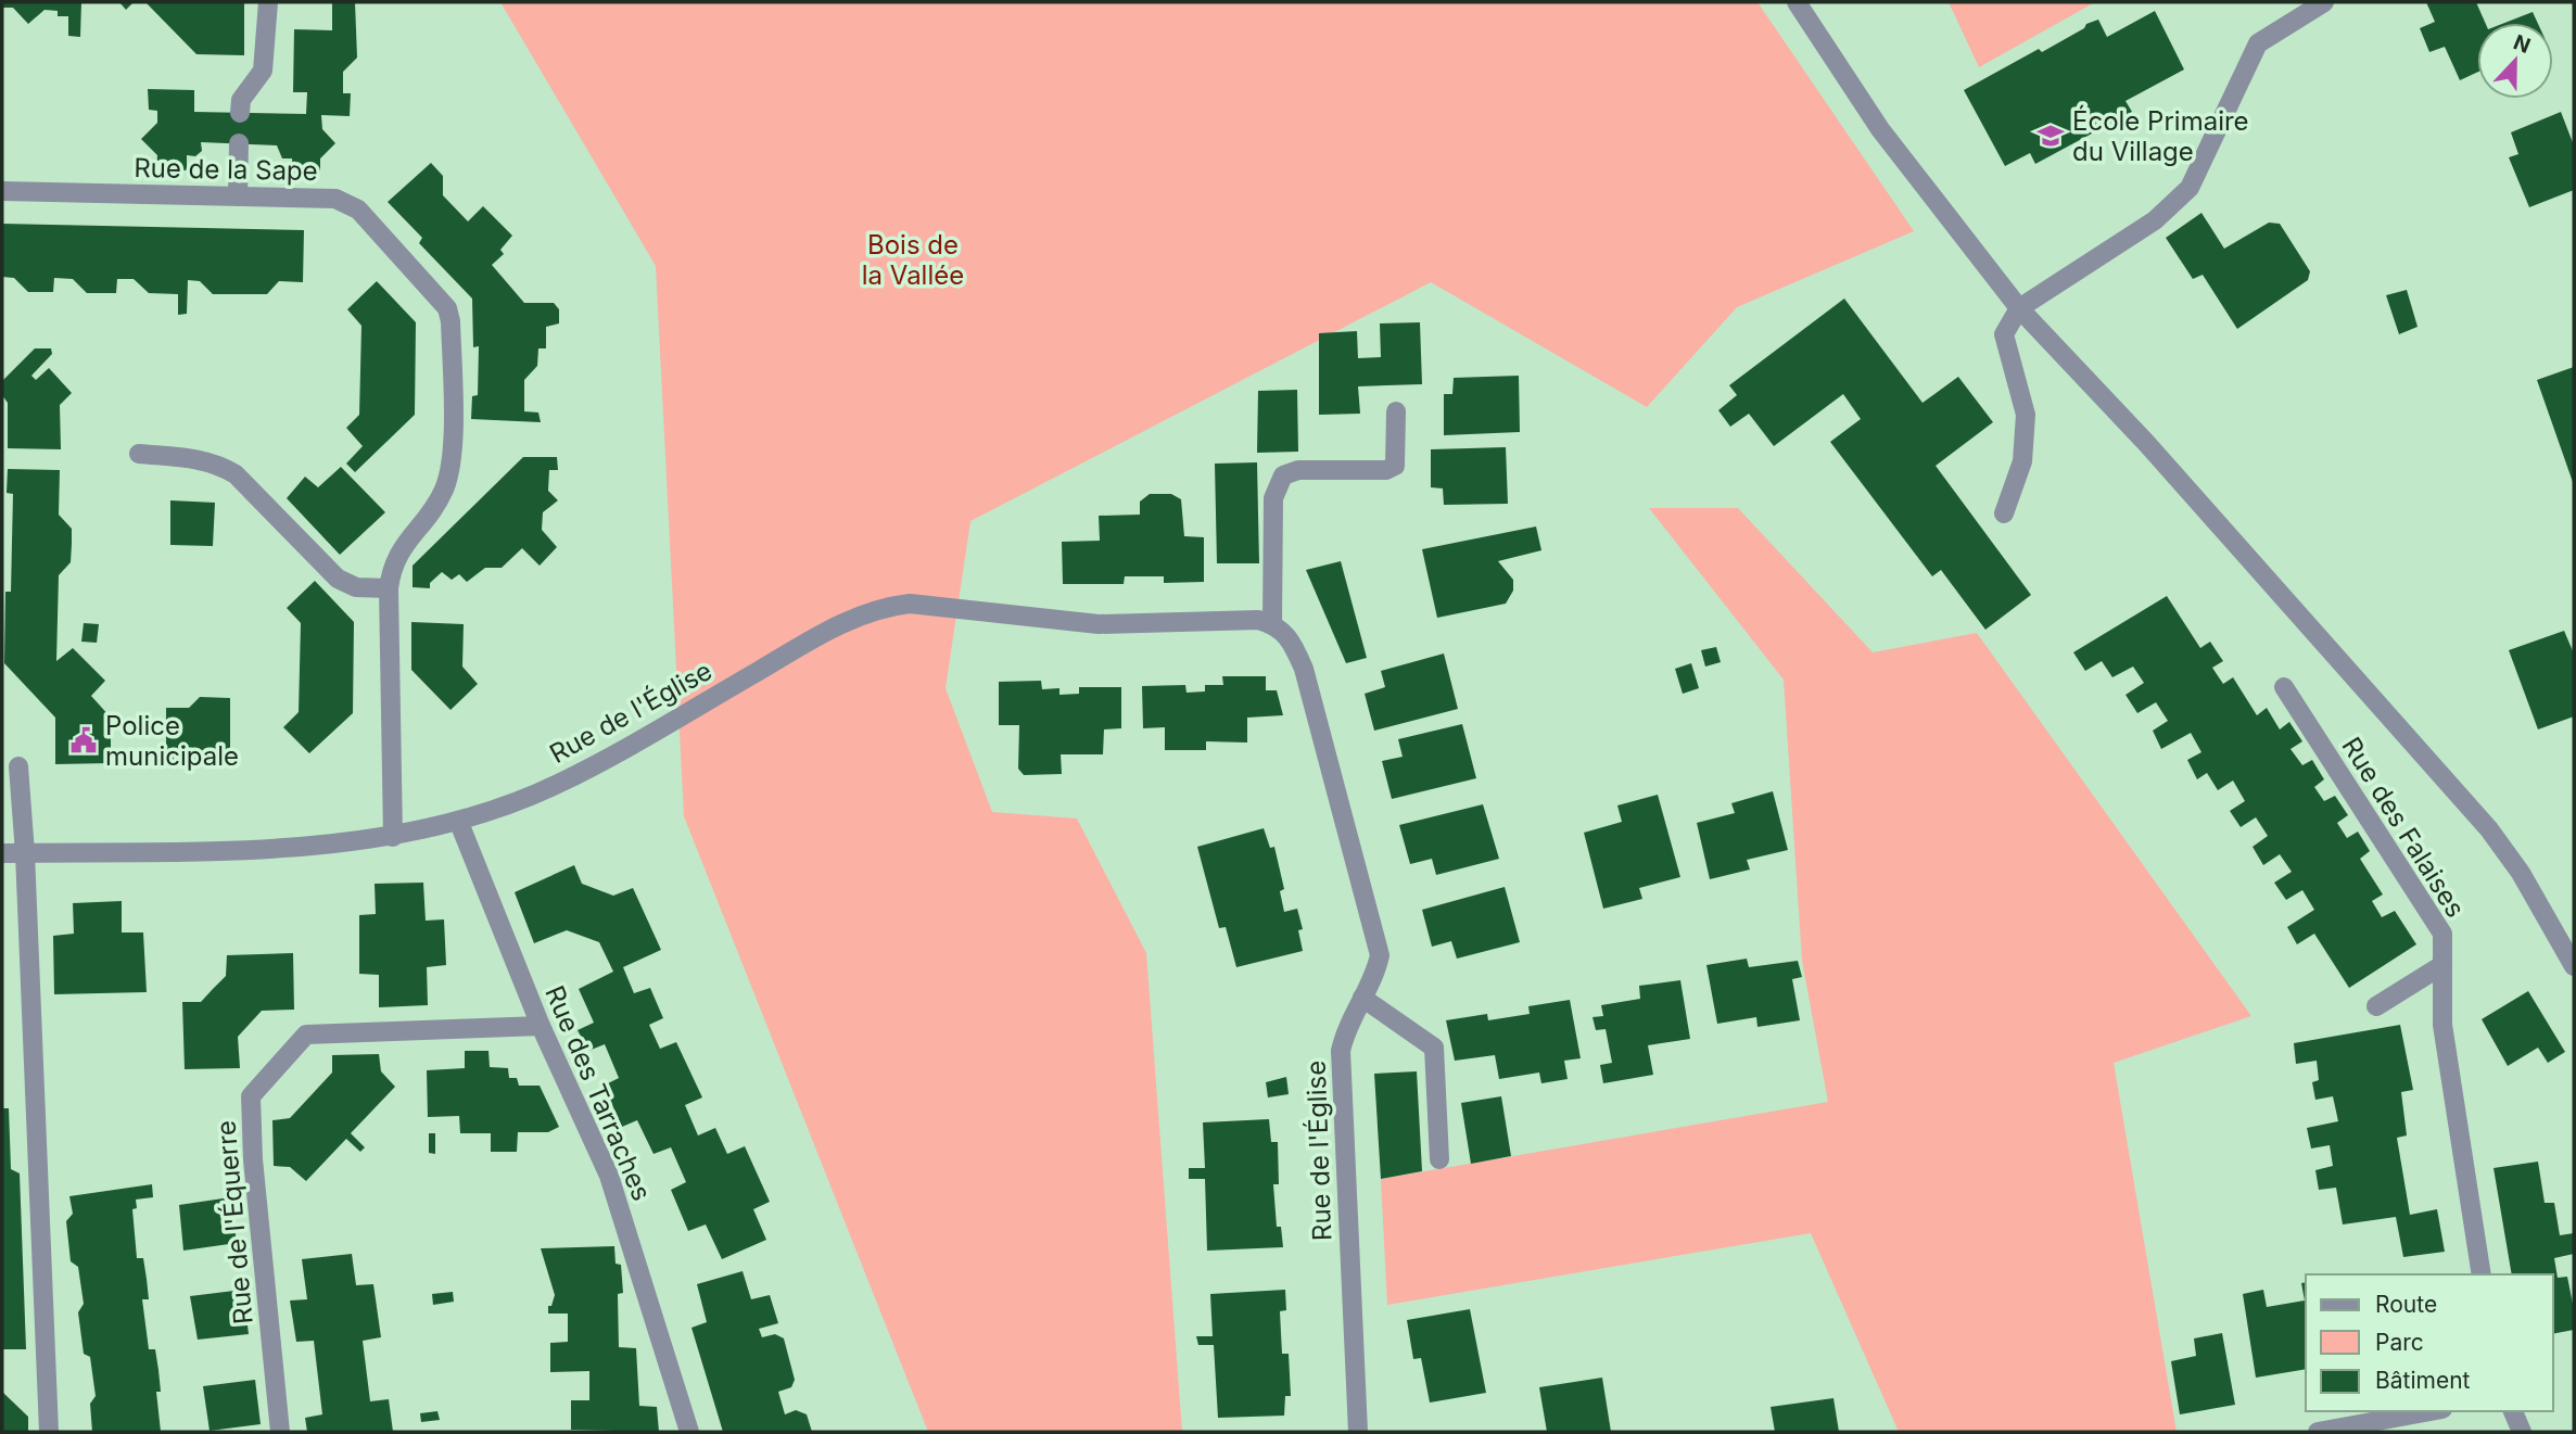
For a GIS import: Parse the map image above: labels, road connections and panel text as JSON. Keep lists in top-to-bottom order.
{
  "streets": {
    "street": [
      "Rue de la Sape",
      "Rue de l'Église",
      "Rue des Falaises",
      "Rue des Tarraches",
      "Rue de l'Équerre"
    ]
  },
  "crossings": [
    ["Rue de la Sape", "Rue de l'Église"],
    ["Rue de l'Église", "Rue des Tarraches"],
    ["Rue des Tarraches", "Rue de l'Équerre"]
  ],
  "parks": ["Bois de la Vallée"],
  "places": {
    "school or university": ["École Primaire du Village"],
    "public building": ["Police municipale"]
  },
  "legend": ["Route", "Parc", "Bâtiment"],
  "north": "top"
}
